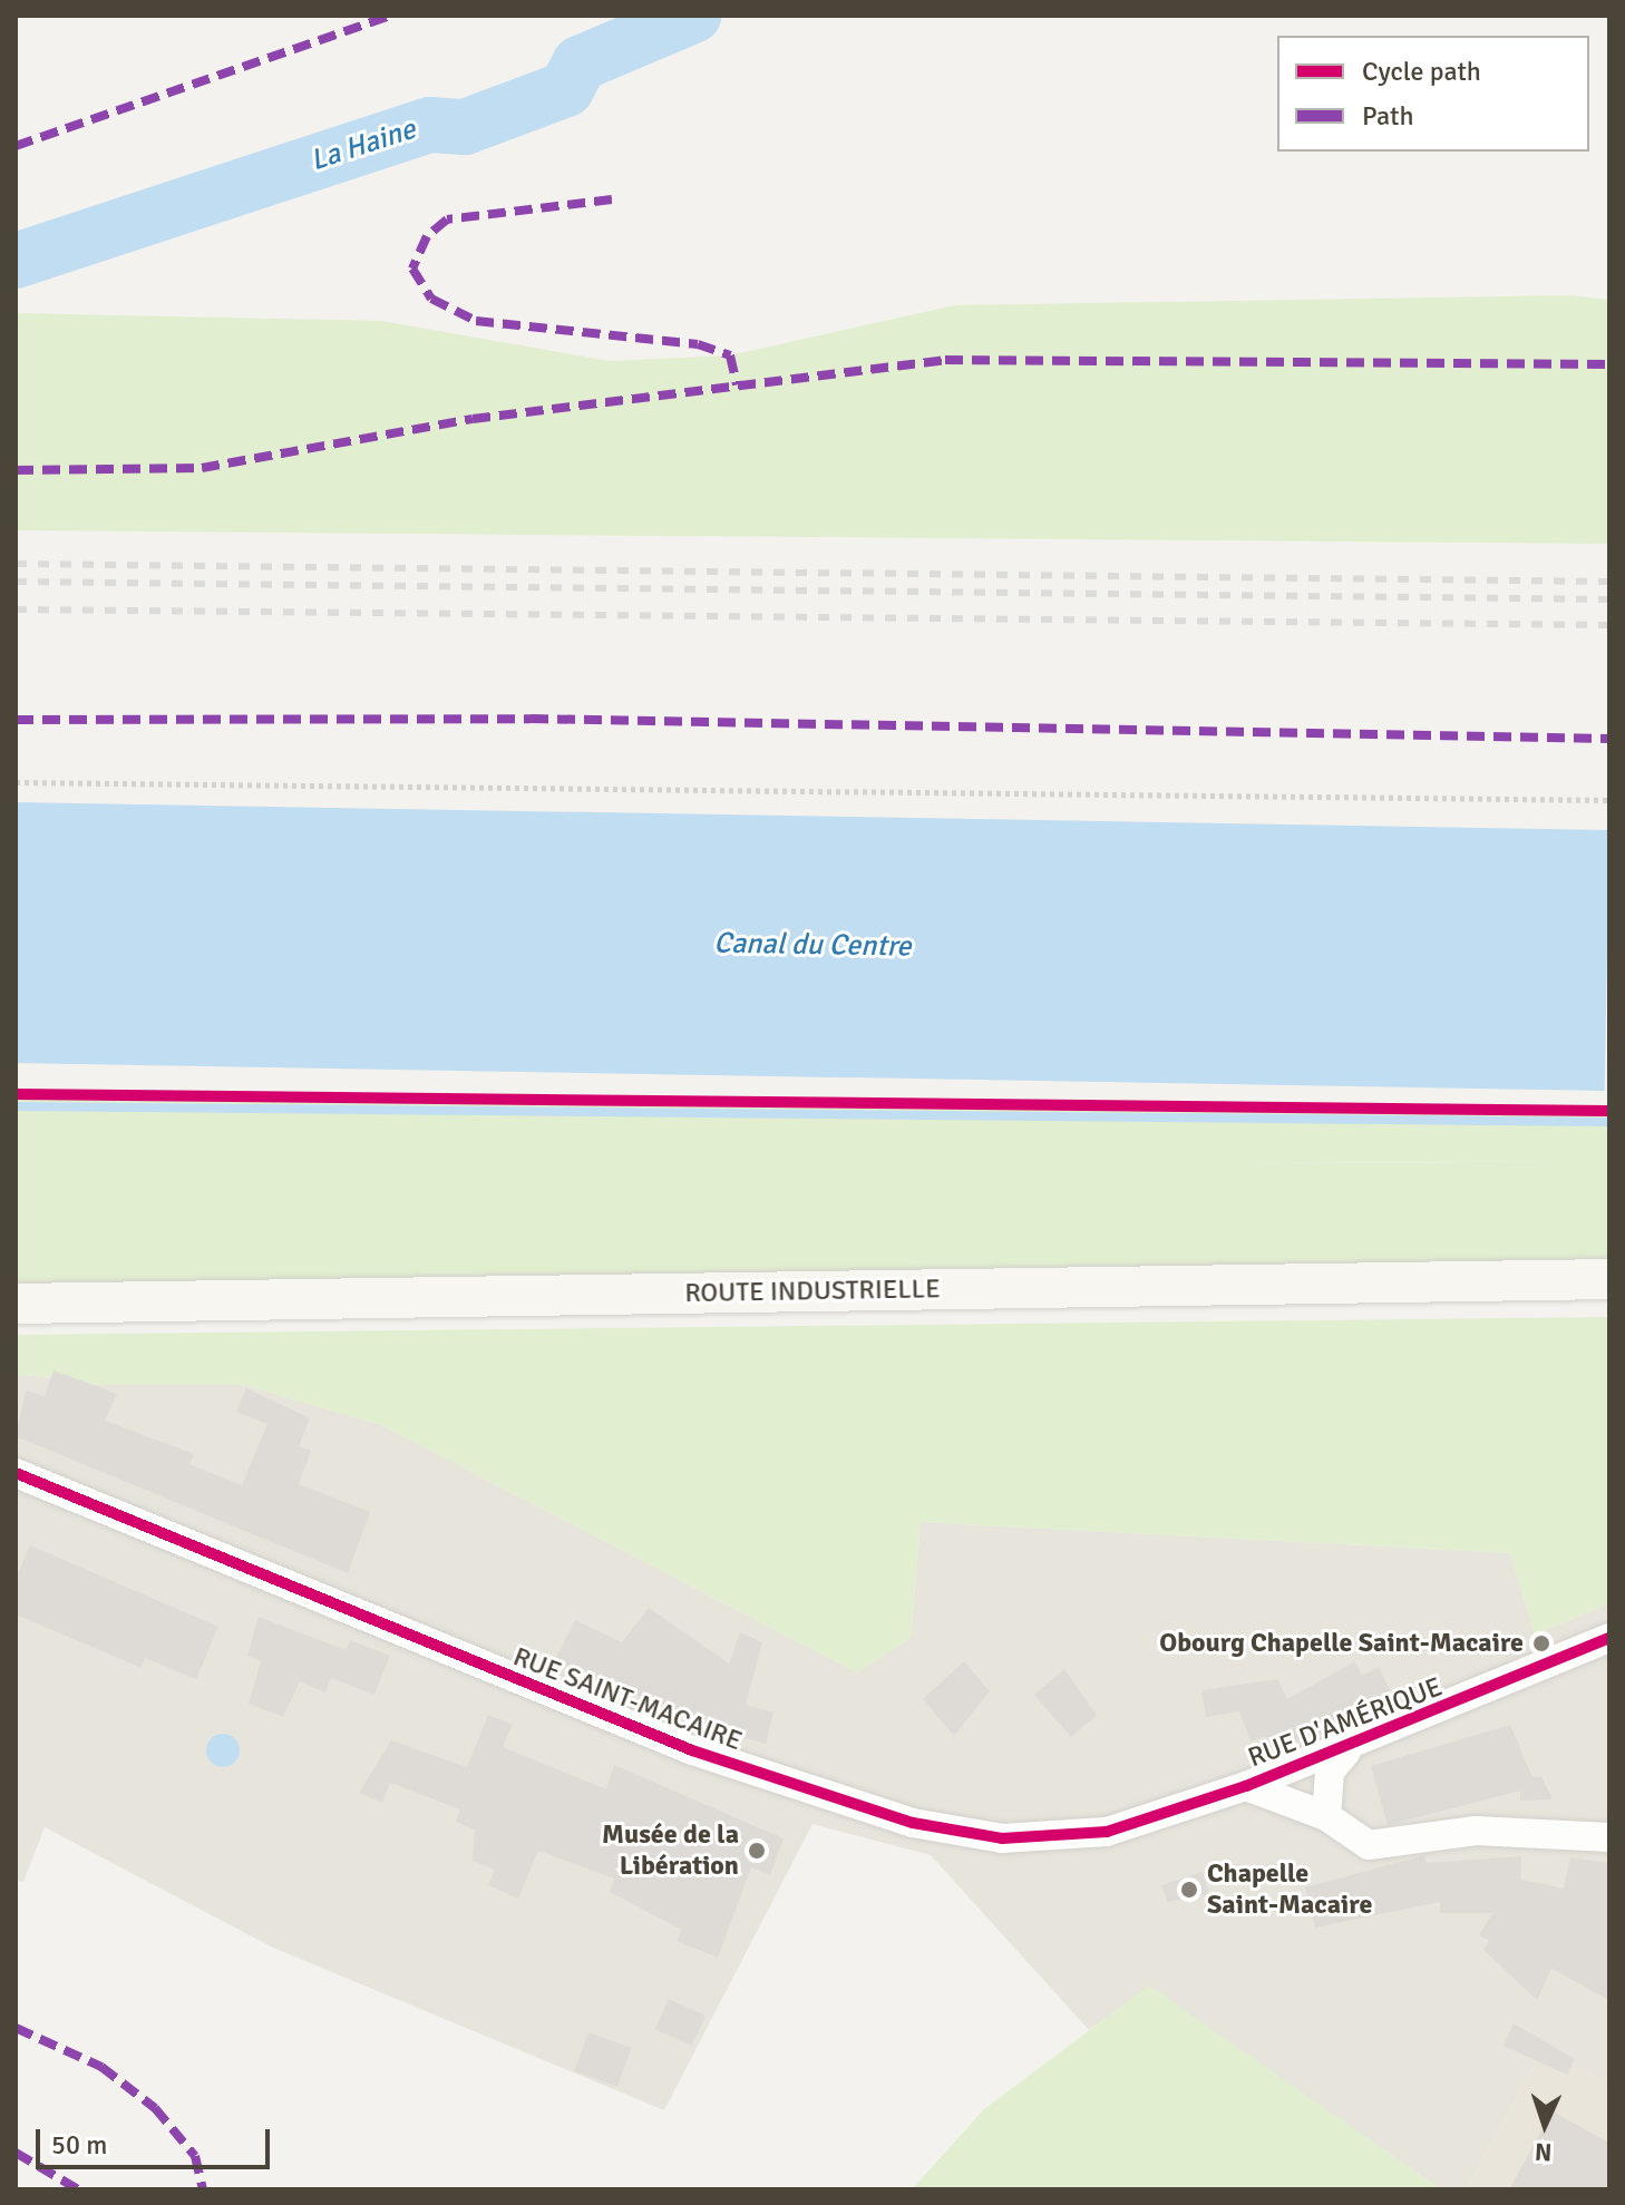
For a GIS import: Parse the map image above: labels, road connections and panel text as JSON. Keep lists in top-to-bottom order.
{
  "streets": {
    "main road": ["ROUTE INDUSTRIELLE"],
    "street": ["RUE SAINT-MACAIRE", "RUE D'AMÉRIQUE"]
  },
  "crossings": [
    ["RUE SAINT-MACAIRE", "RUE D'AMÉRIQUE"]
  ],
  "water": ["La Haine", "Canal du Centre"],
  "places": ["Obourg Chapelle Saint-Macaire", "Musée de la Libération", "Chapelle Saint-Macaire"],
  "legend": ["Cycle path", "Path"],
  "scale_bar": "50 m",
  "north": "bottom"
}
